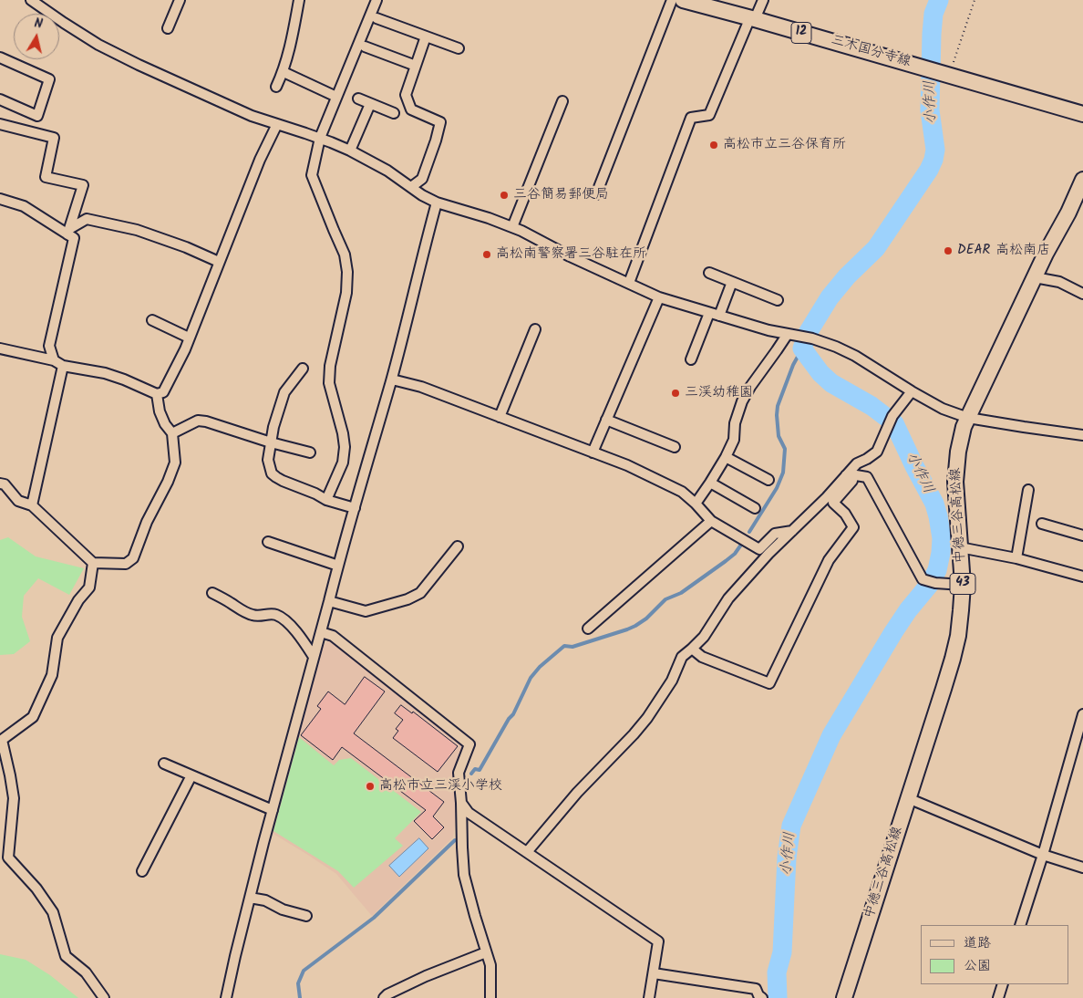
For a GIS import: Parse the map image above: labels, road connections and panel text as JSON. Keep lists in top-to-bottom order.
{
  "streets": {
    "main road": [
      "12",
      "三木国分寺線",
      "中徳三谷高松線",
      "43"
    ]
  },
  "water": ["小作川"],
  "places": [
    "高松市立三谷保育所",
    "三谷簡易郵便局",
    "DEAR 高松南店",
    "高松南警察署三谷駐在所",
    "三渓幼稚園",
    "高松市立三渓小学校"
  ],
  "legend": ["道路", "公園"],
  "north": "top"
}
